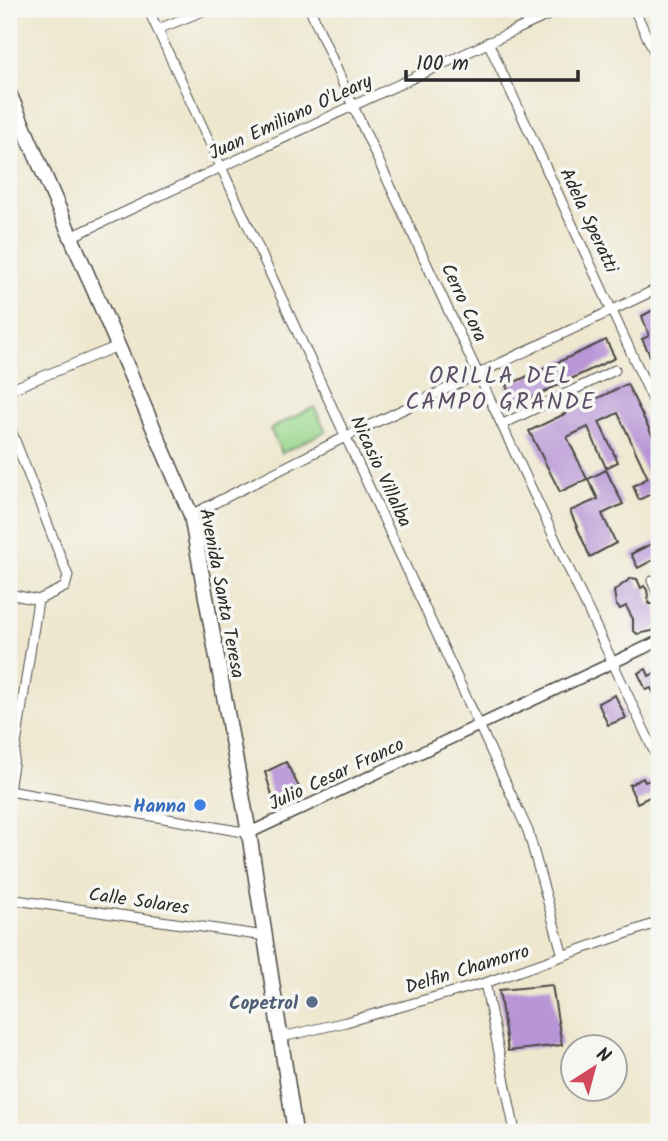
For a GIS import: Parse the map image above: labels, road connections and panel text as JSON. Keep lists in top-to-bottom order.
{
  "streets": {
    "main road": ["Avenida Santa Teresa"],
    "street": [
      "Juan Emiliano O'Leary",
      "Adela Speratti",
      "Cerro Cora",
      "Nicasio Villalba",
      "Julio Cesar Franco",
      "Calle Solares",
      "Delfin Chamorro"
    ]
  },
  "crossings": [
    ["Juan Emiliano O'Leary", "Adela Speratti"],
    ["Juan Emiliano O'Leary", "Cerro Cora"],
    ["Juan Emiliano O'Leary", "Nicasio Villalba"],
    ["Juan Emiliano O'Leary", "Avenida Santa Teresa"],
    ["Cerro Cora", "Julio Cesar Franco"],
    ["Nicasio Villalba", "Julio Cesar Franco"],
    ["Nicasio Villalba", "Delfin Chamorro"],
    ["Avenida Santa Teresa", "Julio Cesar Franco"],
    ["Avenida Santa Teresa", "Calle Solares"],
    ["Avenida Santa Teresa", "Delfin Chamorro"]
  ],
  "districts": ["ORILLA DEL CAMPO GRANDE"],
  "places": ["Hanna", "Copetrol"],
  "scale_bar": "100 m",
  "north": "top right"
}
